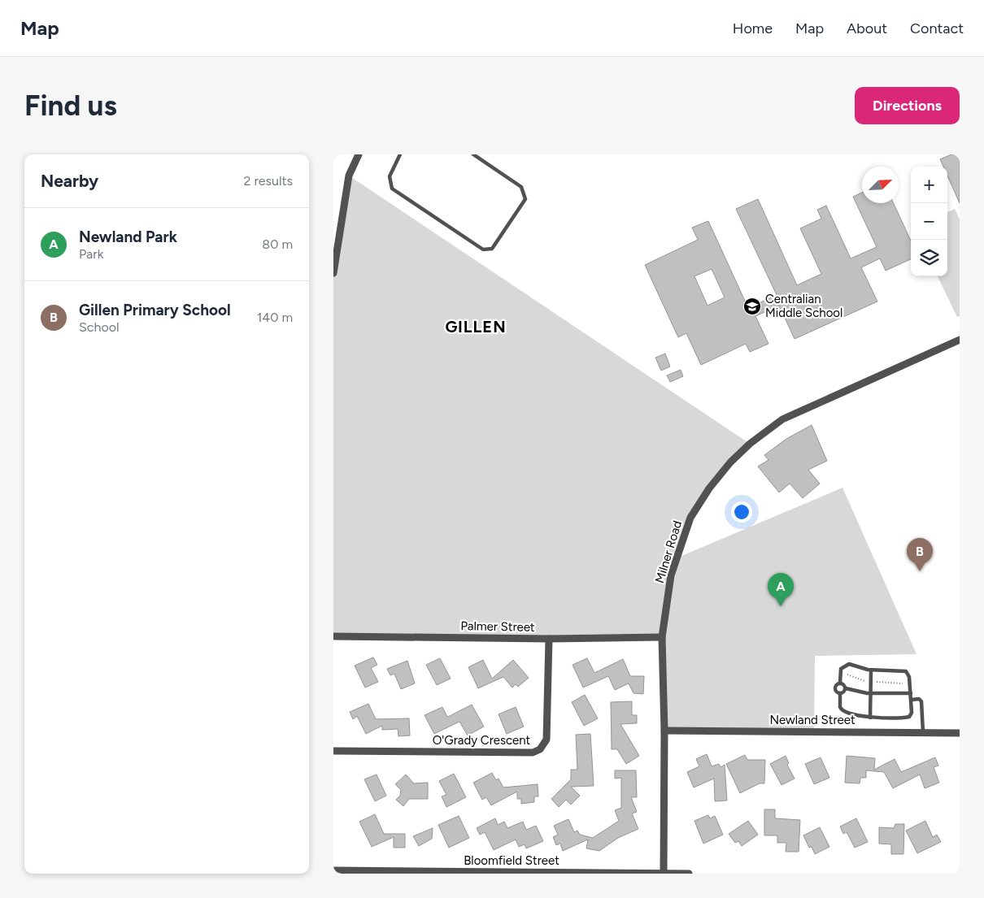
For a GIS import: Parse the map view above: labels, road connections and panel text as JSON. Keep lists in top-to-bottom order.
{
  "streets": {
    "street": [
      "Milner Road",
      "Palmer Street",
      "Newland Street",
      "O'Grady Crescent",
      "Bloomfield Street"
    ]
  },
  "crossings": [
    ["Milner Road", "Palmer Street"],
    ["Milner Road", "Newland Street"],
    ["Milner Road", "Bloomfield Street"],
    ["Palmer Street", "O'Grady Crescent"]
  ],
  "districts": ["GILLEN"],
  "places": {
    "school or university": ["Centralian Middle School"]
  },
  "north": "top right",
  "page": {
    "header": "Map",
    "nav": [
      "Home",
      "Map",
      "About",
      "Contact"
    ],
    "buttons": "Directions",
    "title": "Find us",
    "heading": ["Nearby", "2 results"],
    "map_buttons": ["+", "−"],
    "list": [
      {
        "mark": "A",
        "name": "Newland Park",
        "note": "Park",
        "value": "80 m"
      },
      {
        "mark": "B",
        "name": "Gillen Primary School",
        "note": "School",
        "value": "140 m"
      }
    ],
    "pins": ["B", "A"]
  }
}
